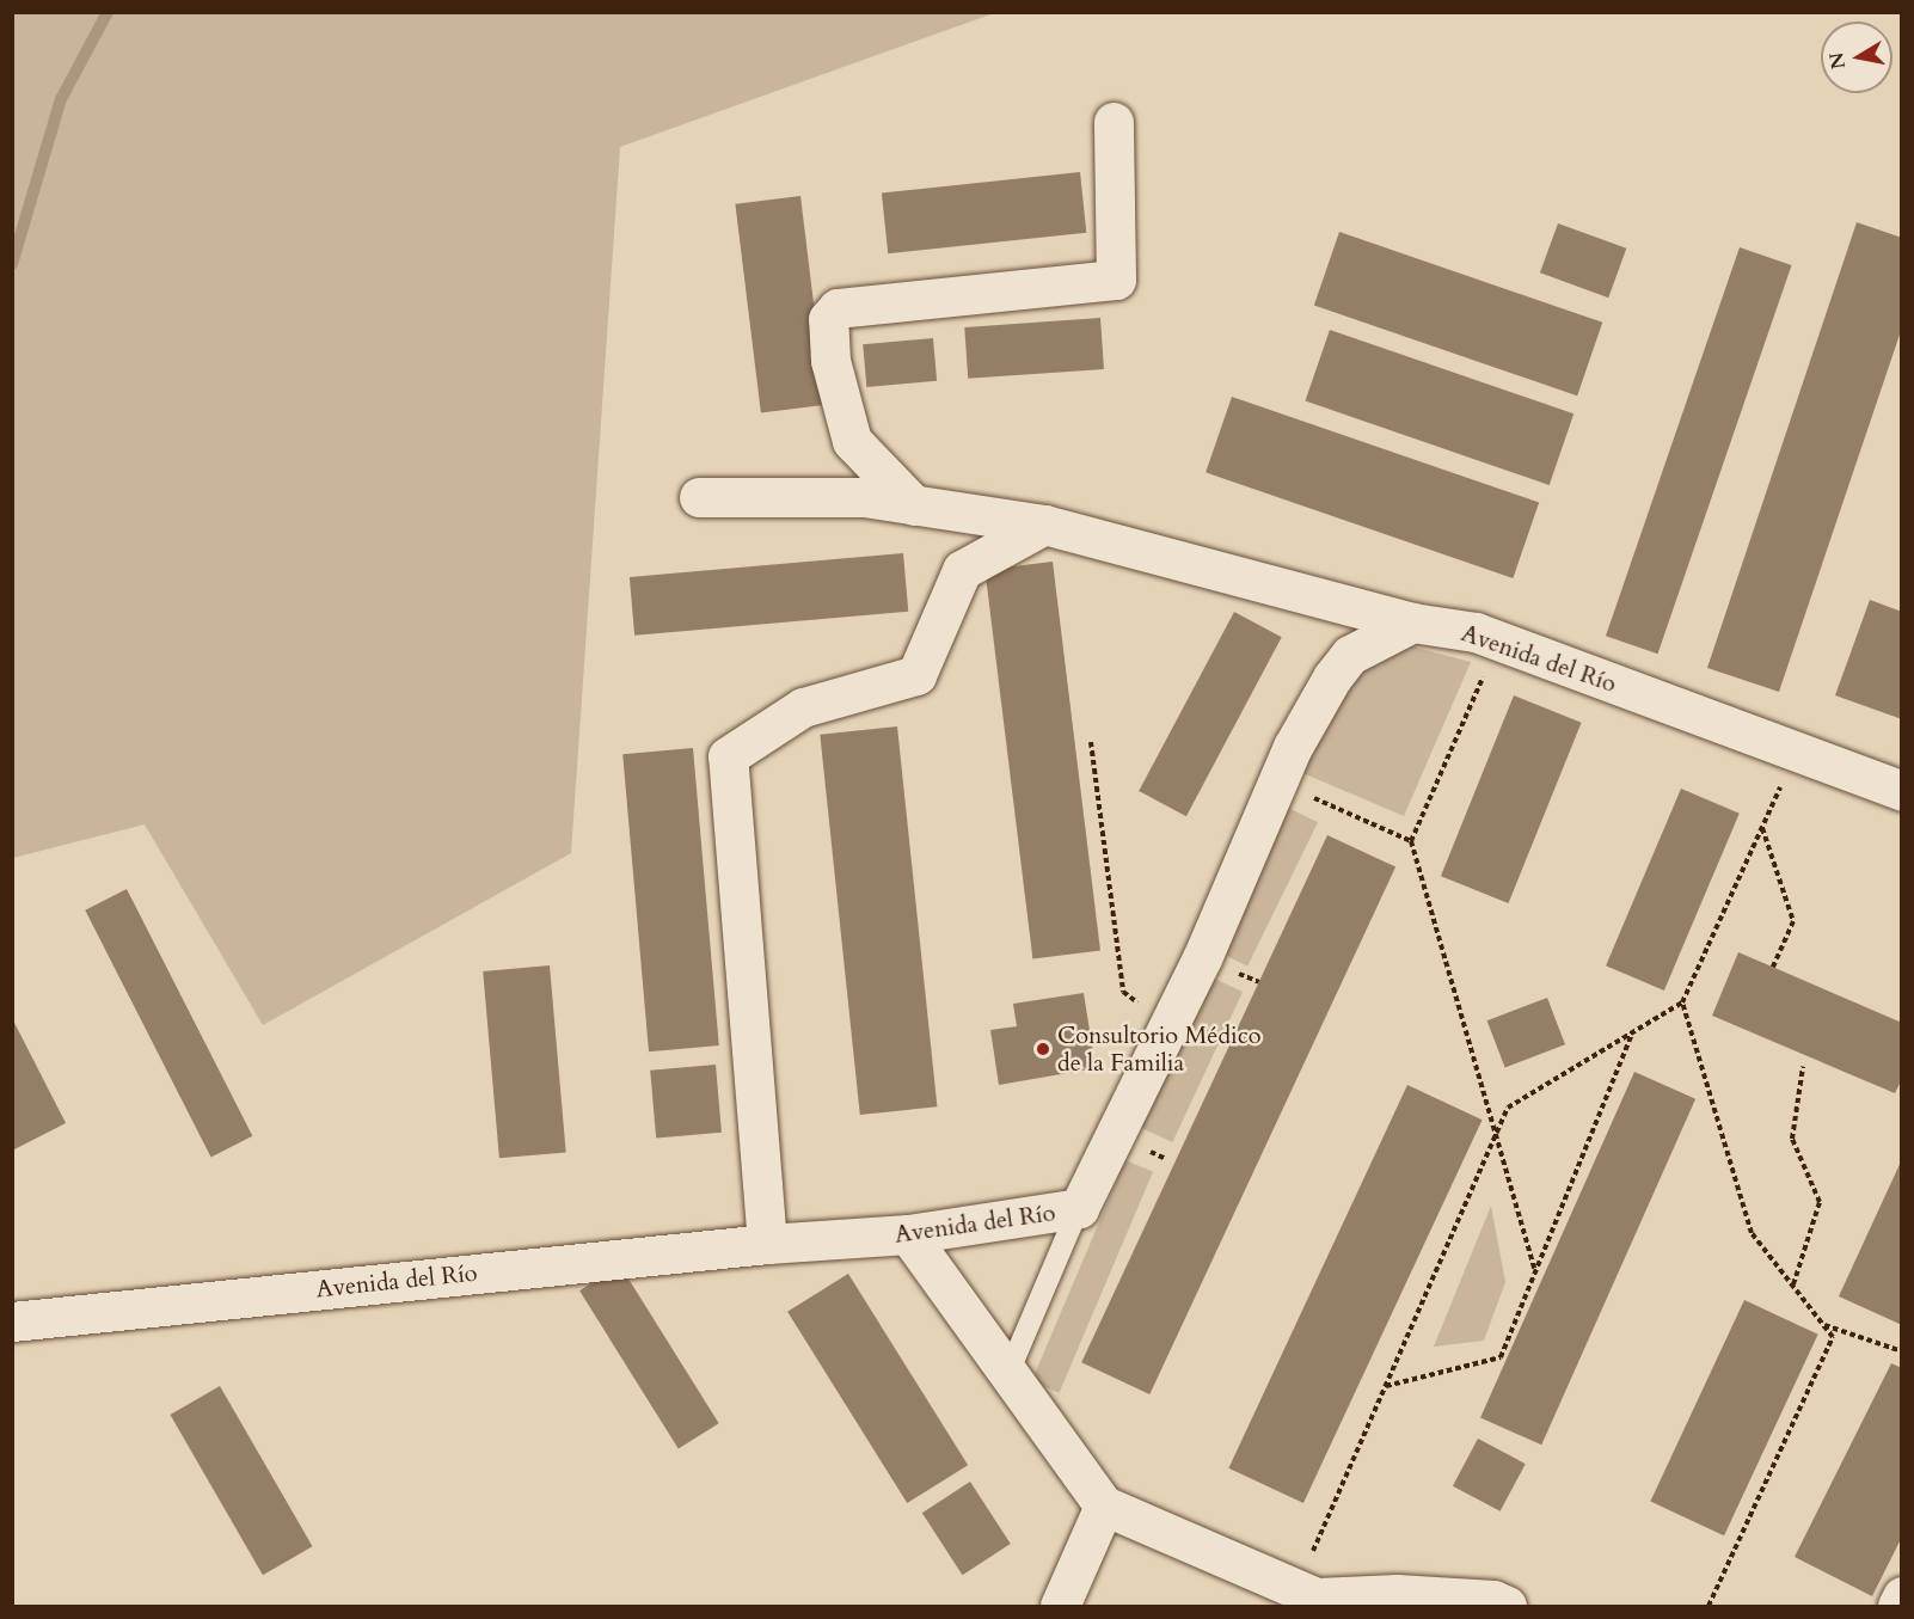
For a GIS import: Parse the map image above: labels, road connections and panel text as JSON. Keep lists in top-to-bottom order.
{
  "streets": {
    "street": ["Avenida del Río"]
  },
  "places": ["Consultorio Médico de la Familia"],
  "north": "left"
}
